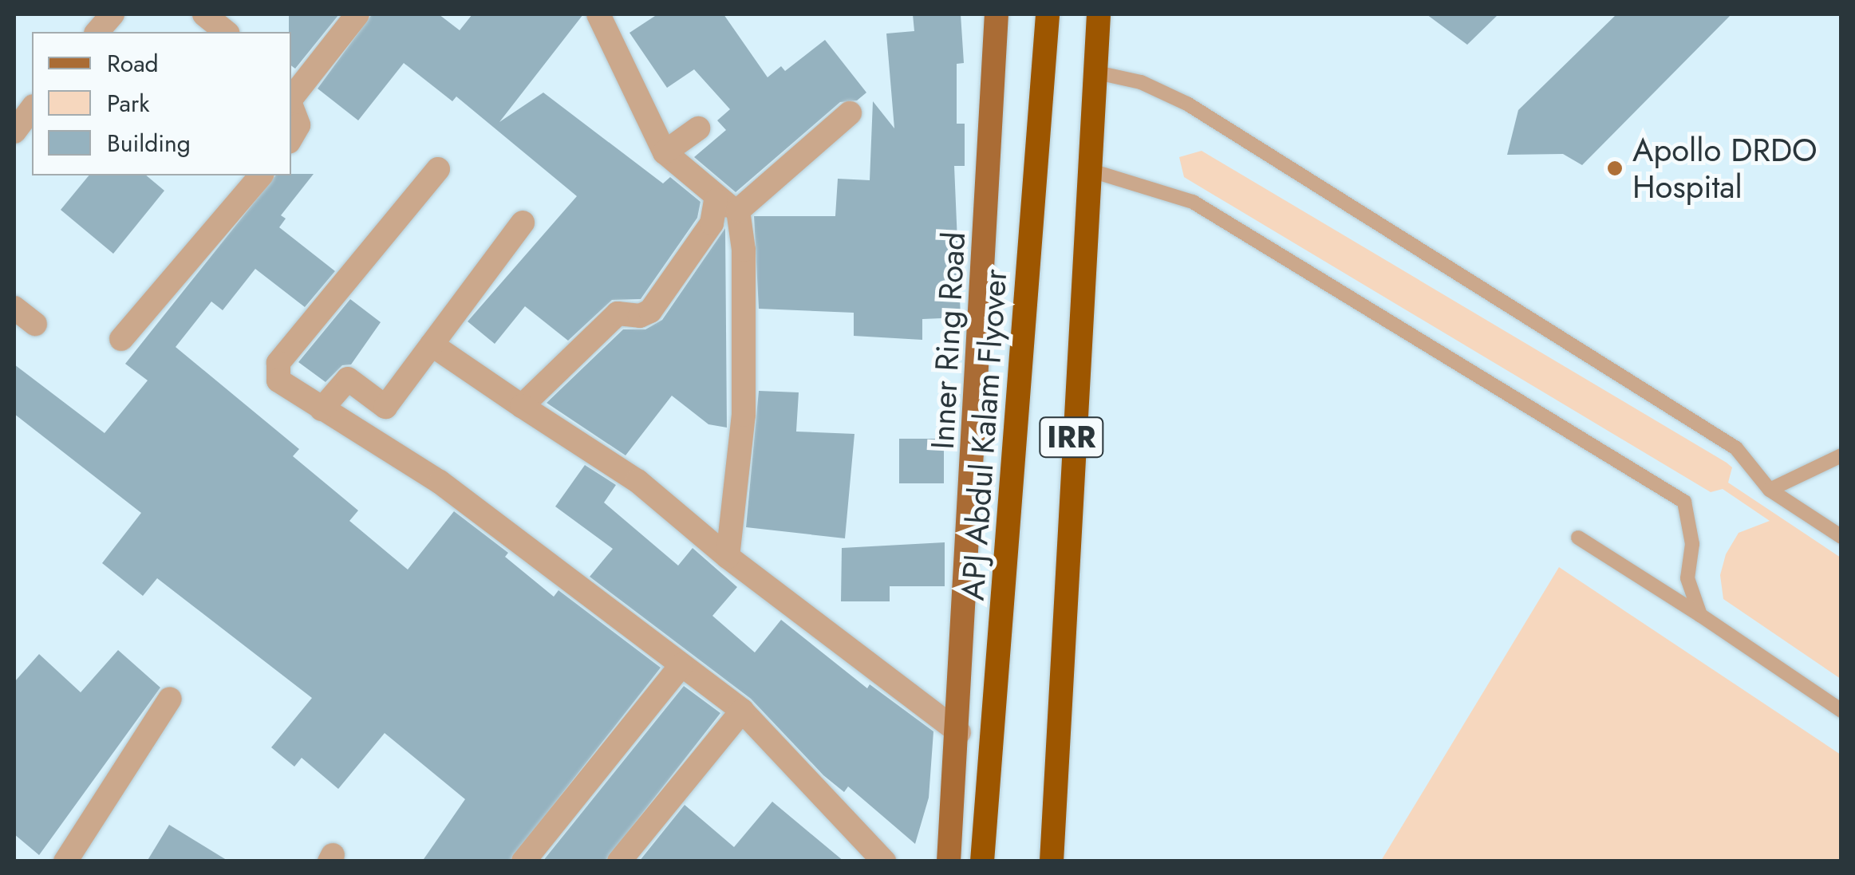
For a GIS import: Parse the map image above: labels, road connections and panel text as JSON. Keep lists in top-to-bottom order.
{
  "streets": {
    "highway": ["APJ Abdul Kalam Flyover", "IRR"],
    "main road": ["Inner Ring Road"]
  },
  "places": ["Apollo DRDO Hospital"],
  "legend": ["Road", "Park", "Building"]
}
